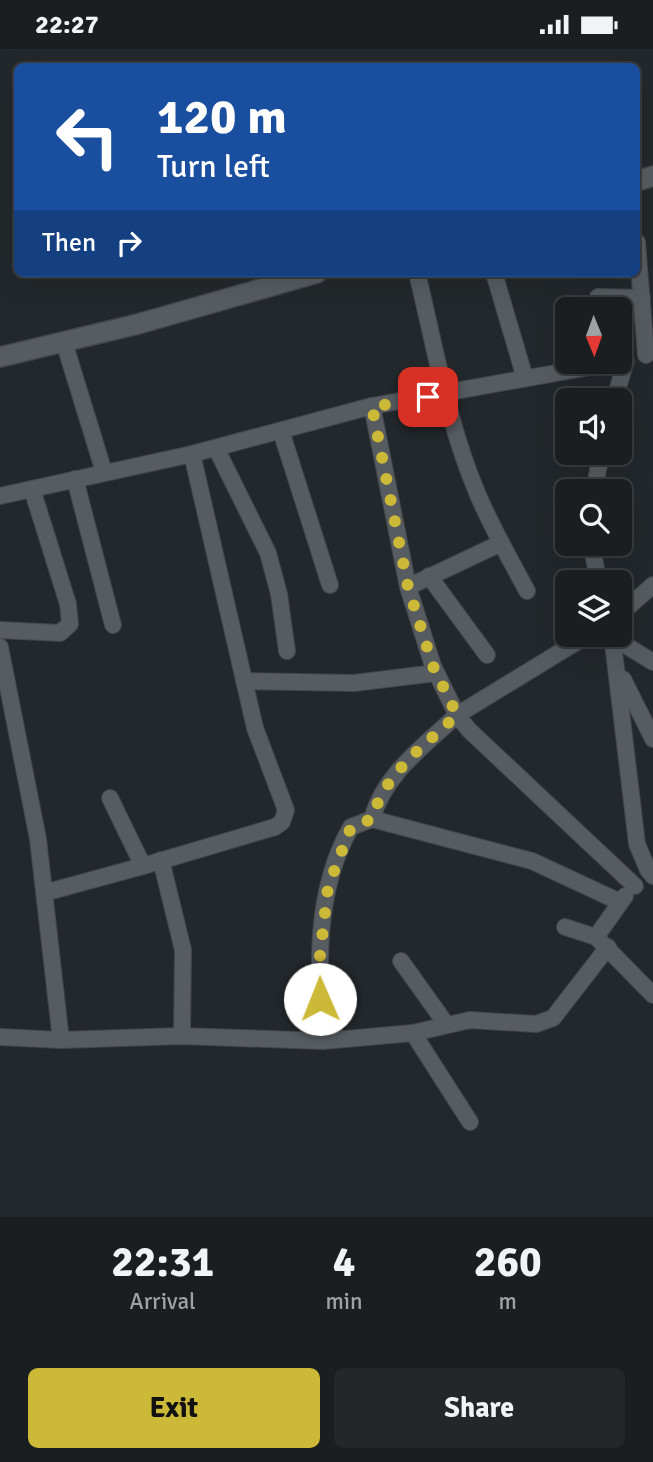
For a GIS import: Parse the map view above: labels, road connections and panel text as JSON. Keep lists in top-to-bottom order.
{
  "north": "bottom",
  "page": {
    "status": "22:27",
    "turn": ["120 m", "Turn left"],
    "then": "Then",
    "eta": [
      "22:31",
      "Arrival",
      "4",
      "min",
      "260",
      "m"
    ],
    "buttons": ["Exit", "Share"]
  }
}
